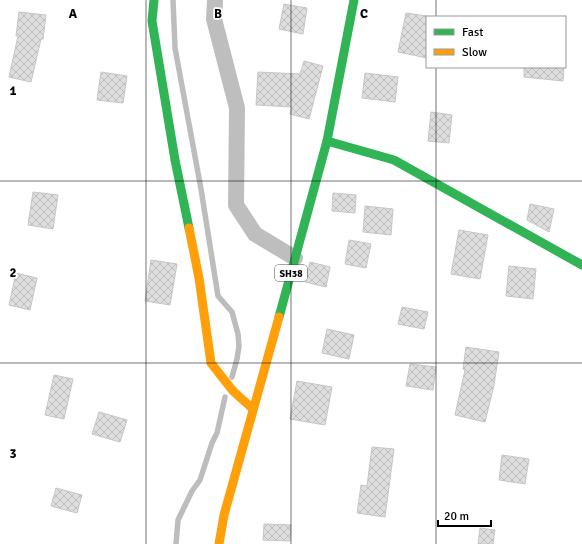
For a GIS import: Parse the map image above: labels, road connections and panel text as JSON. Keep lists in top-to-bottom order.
{
  "streets": {
    "street": ["SH38"]
  },
  "legend": ["Fast", "Slow"],
  "scale_bar": "20 m",
  "grid": {
    "columns": ["A", "B", "C"],
    "rows": ["1", "2", "3"]
  }
}
